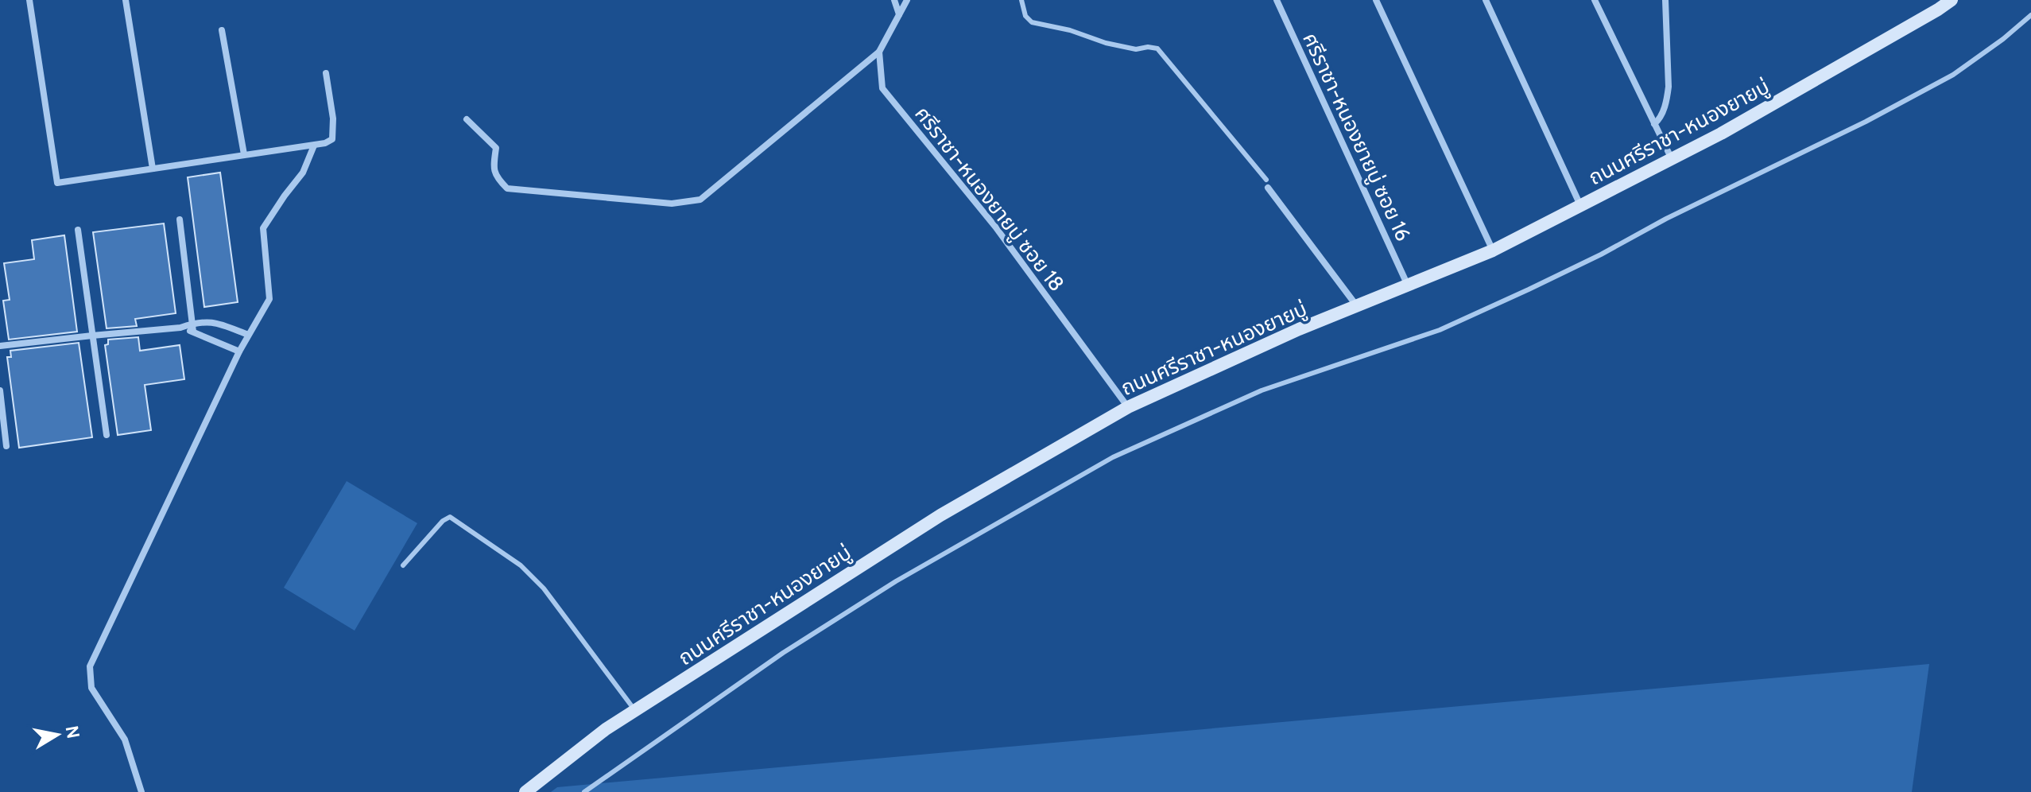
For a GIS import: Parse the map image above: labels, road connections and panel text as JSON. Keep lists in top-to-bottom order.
{
  "streets": {
    "main road": ["ถนนศรีราชา-หนองยายบู่"],
    "street": ["ศรีราชา-หนองยายบู่ ซอย 16", "ศรีราชา-หนองยายบู่ ซอย 18"]
  },
  "crossings": [
    ["ถนนศรีราชา-หนองยายบู่", "ศรีราชา-หนองยายบู่ ซอย 16"],
    ["ถนนศรีราชา-หนองยายบู่", "ศรีราชา-หนองยายบู่ ซอย 18"]
  ],
  "north": "right"
}
